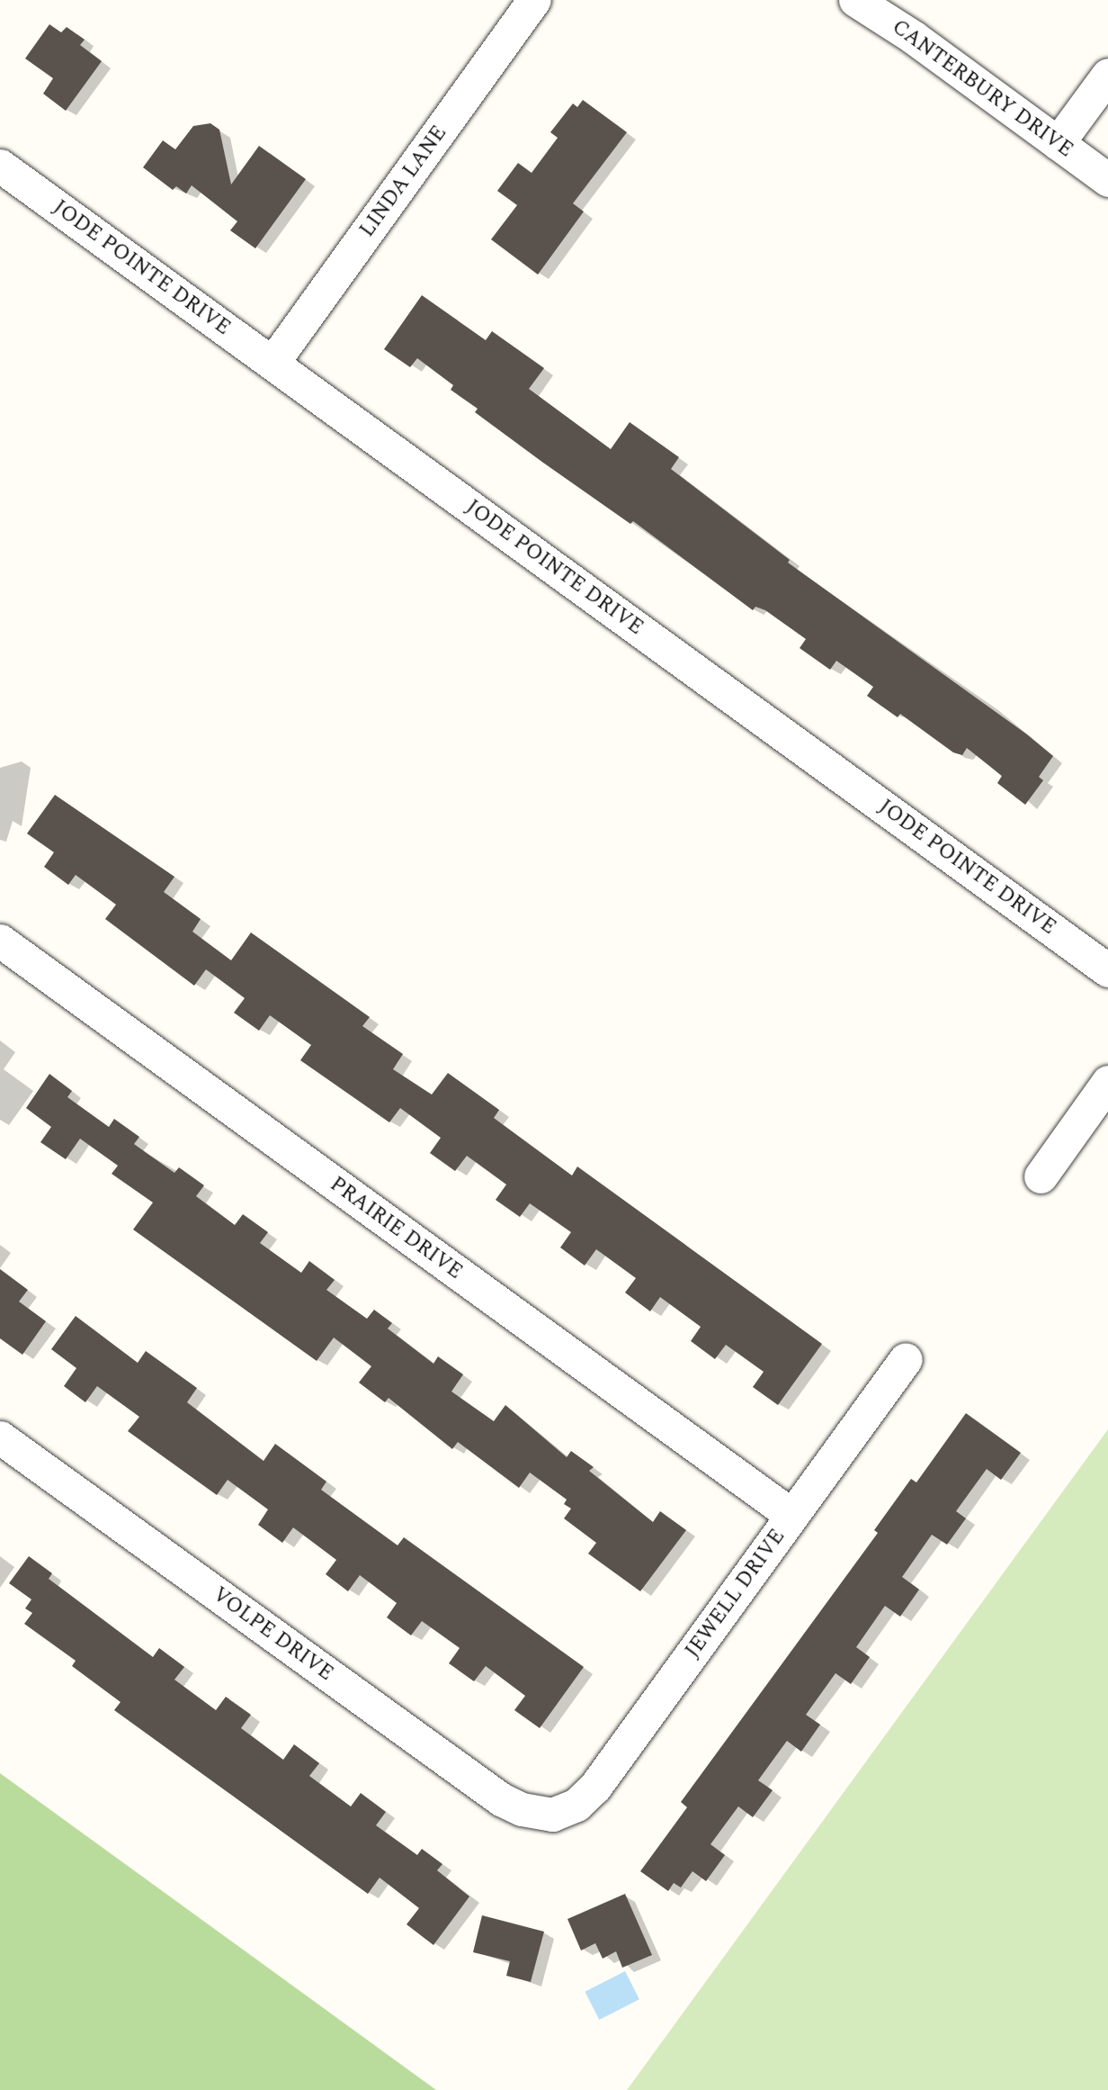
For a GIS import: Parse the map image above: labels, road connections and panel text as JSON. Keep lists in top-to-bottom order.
{
  "streets": {
    "street": [
      "CANTERBURY DRIVE",
      "LINDA LANE",
      "JODE POINTE DRIVE",
      "PRAIRIE DRIVE",
      "JEWELL DRIVE",
      "VOLPE DRIVE"
    ]
  },
  "crossings": [
    ["LINDA LANE", "JODE POINTE DRIVE"],
    ["PRAIRIE DRIVE", "JEWELL DRIVE"],
    ["JEWELL DRIVE", "VOLPE DRIVE"]
  ]
}
